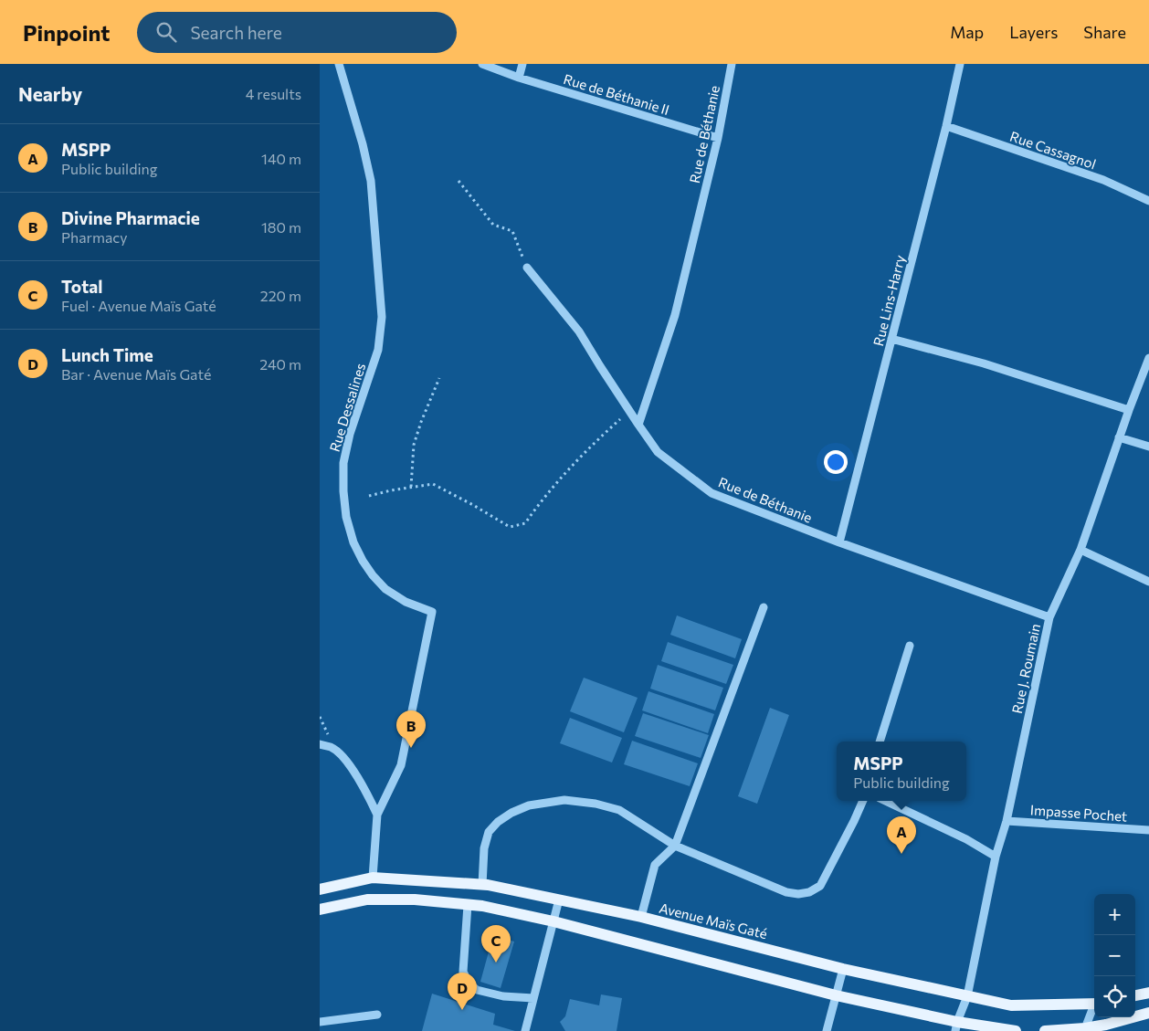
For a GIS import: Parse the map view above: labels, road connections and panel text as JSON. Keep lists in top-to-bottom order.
{
  "streets": {
    "main road": ["Avenue Maïs Gaté"],
    "street": [
      "Rue de Béthanie II",
      "Rue de Béthanie",
      "Rue Cassagnol",
      "Rue Lins-Harry",
      "Rue Dessalines",
      "Rue J. Roumain",
      "Impasse Pochet"
    ]
  },
  "crossings": [
    ["Rue de Béthanie II", "Rue de Béthanie"],
    ["Rue de Béthanie", "Rue Lins-Harry"],
    ["Rue de Béthanie", "Rue J. Roumain"],
    ["Rue Cassagnol", "Rue Lins-Harry"],
    ["Rue Dessalines", "Avenue Maïs Gaté"],
    ["Rue J. Roumain", "Impasse Pochet"],
    ["Rue J. Roumain", "Avenue Maïs Gaté"]
  ],
  "page": {
    "header": "Pinpoint",
    "search": "Search here",
    "nav": ["Map", "Layers", "Share"],
    "heading": ["Nearby", "4 results"],
    "list": [
      {
        "mark": "A",
        "name": "MSPP",
        "note": "Public building",
        "value": "140 m"
      },
      {
        "mark": "B",
        "name": "Divine Pharmacie",
        "note": "Pharmacy",
        "value": "180 m"
      },
      {
        "mark": "C",
        "name": "Total",
        "note": "Fuel · Avenue Maïs Gaté",
        "value": "220 m"
      },
      {
        "mark": "D",
        "name": "Lunch Time",
        "note": "Bar · Avenue Maïs Gaté",
        "value": "240 m"
      }
    ],
    "pins": [
      "B",
      "A",
      "C",
      "D"
    ],
    "popup": ["MSPP", "Public building"],
    "map_buttons": ["+", "−"]
  }
}
